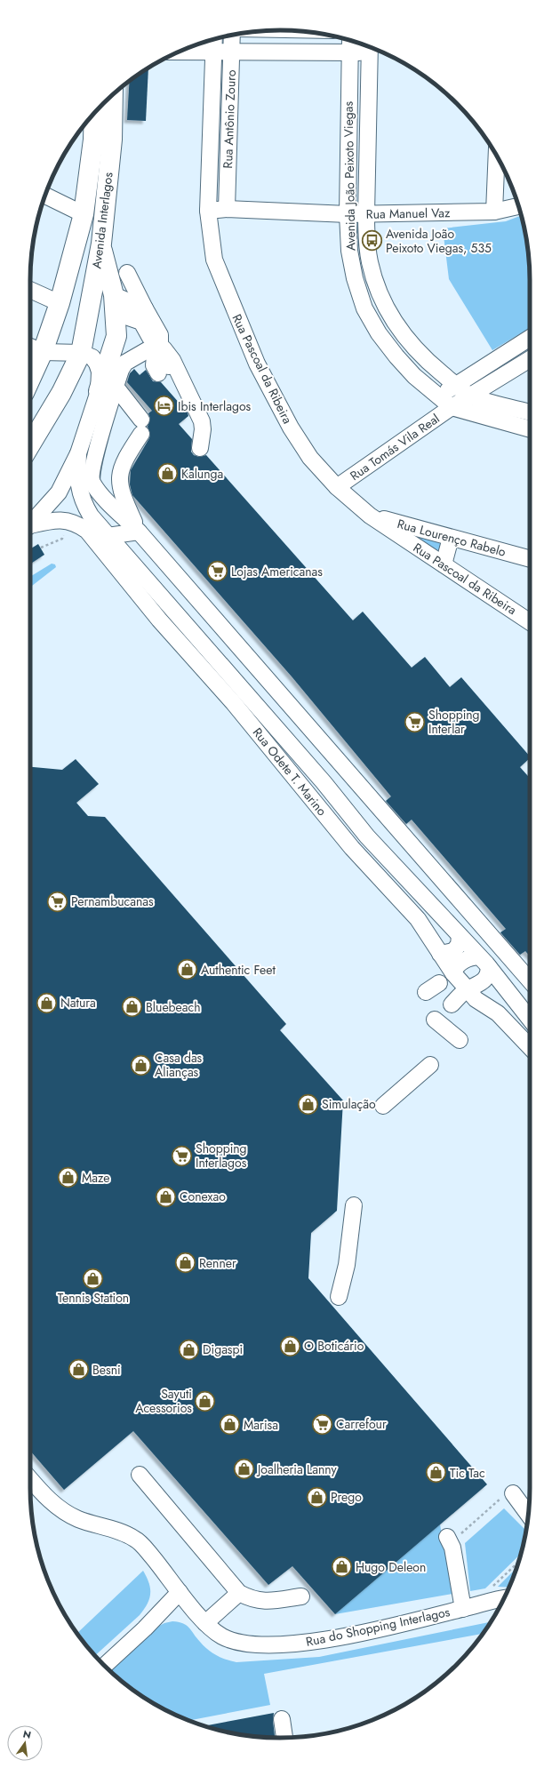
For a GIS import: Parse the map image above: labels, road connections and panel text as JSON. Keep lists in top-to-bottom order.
{
  "streets": {
    "main road": ["Avenida Interlagos"],
    "street": [
      "Rua Antônio Zouro",
      "Avenida João Peixoto Viegas",
      "Rua Manuel Vaz",
      "Rua Pascoal da Ribeira",
      "Rua Tomás Vila Real",
      "Rua Lourenço Rabelo",
      "Rua Odete T. Marino",
      "Rua do Shopping Interlagos"
    ]
  },
  "crossings": [
    ["Rua Antônio Zouro", "Rua Manuel Vaz"],
    ["Rua Antônio Zouro", "Rua Pascoal da Ribeira"],
    ["Avenida João Peixoto Viegas", "Rua Manuel Vaz"],
    ["Avenida João Peixoto Viegas", "Rua Tomás Vila Real"],
    ["Rua Manuel Vaz", "Rua Pascoal da Ribeira"],
    ["Rua Pascoal da Ribeira", "Rua Tomás Vila Real"],
    ["Rua Pascoal da Ribeira", "Rua Lourenço Rabelo"]
  ],
  "places": {
    "bus stop": ["Avenida João Peixoto Viegas, 535"],
    "hotel": ["Ibis Interlagos"],
    "shop": [
      "Kalunga",
      "Authentic Feet",
      "Natura",
      "Bluebeach",
      "Casa das Alianças",
      "Simulação",
      "Maze",
      "Conexao",
      "Renner",
      "Tennis Station",
      "O Boticário",
      "Digaspi",
      "Besni",
      "Sayuti Acessorios",
      "Marisa",
      "Joalheria Lanny",
      "Tic Tac",
      "Prego",
      "Hugo Deleon"
    ],
    "supermarket": [
      "Lojas Americanas",
      "Shopping Interlar",
      "Pernambucanas",
      "Shopping Interlagos",
      "Carrefour"
    ]
  },
  "north": "top"
}
